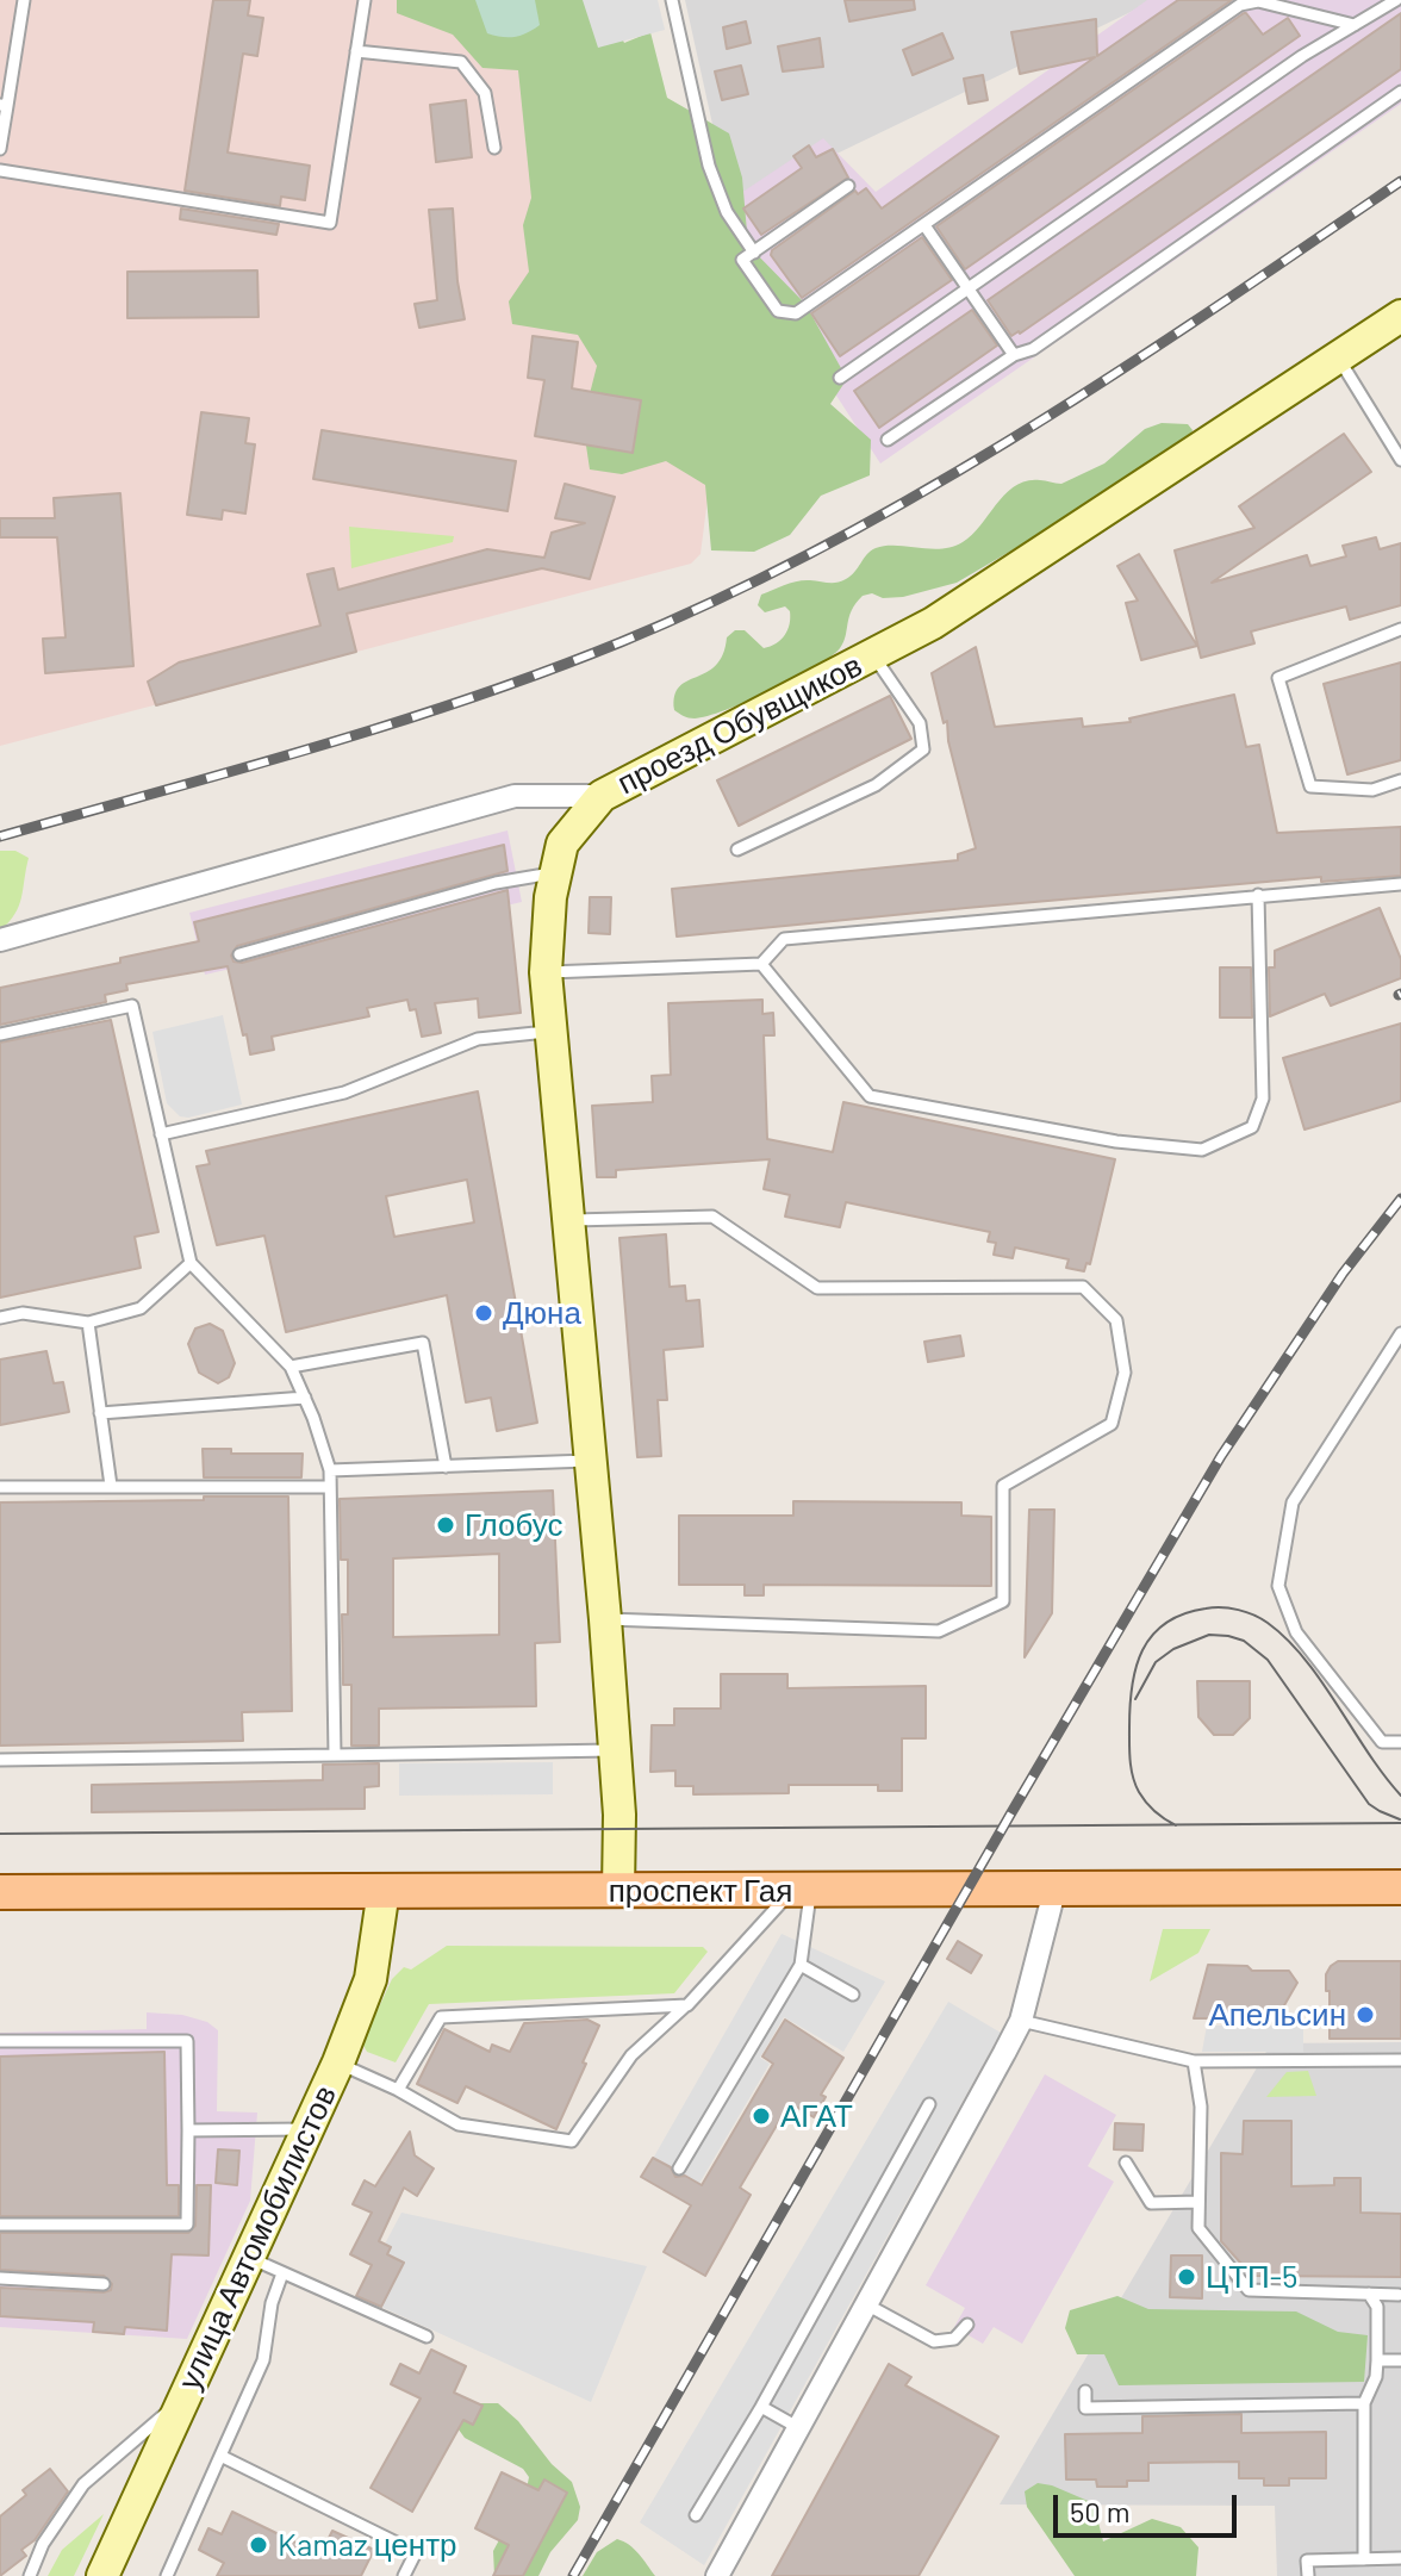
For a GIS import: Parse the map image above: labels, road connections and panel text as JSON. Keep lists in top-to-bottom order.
{
  "streets": {
    "main road": ["проспект Гая"],
    "street": ["проезд Обувщиков", "улица Автомобилистов"]
  },
  "crossings": [
    ["проспект Гая", "улица Автомобилистов"]
  ],
  "places": [
    "Дюна",
    "Глобус",
    "Апельсин",
    "АГАТ",
    "ЦТП-5",
    "Kamaz центр"
  ],
  "scale_bar": "50 m"
}
